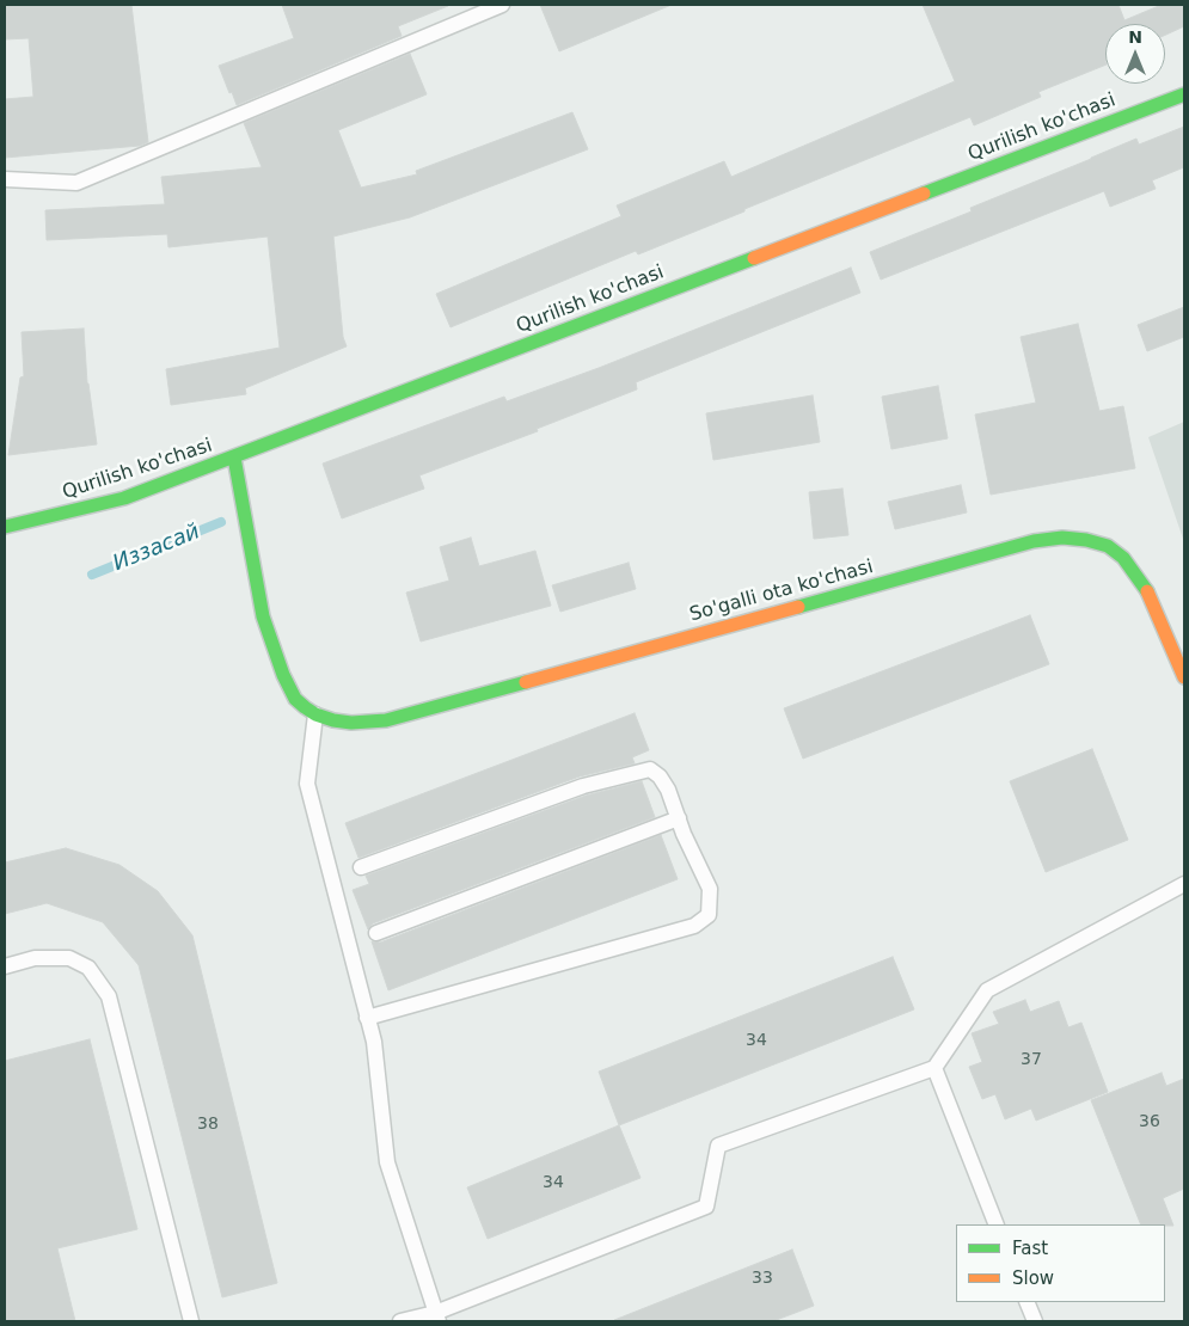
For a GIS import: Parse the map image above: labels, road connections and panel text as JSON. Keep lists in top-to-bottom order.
{
  "streets": {
    "street": ["Qurilish ko'chasi", "So'galli ota ko'chasi"]
  },
  "water": ["Иззасай"],
  "house_numbers": [
    "34",
    "37",
    "36",
    "38",
    "34",
    "33"
  ],
  "legend": ["Fast", "Slow"],
  "north": "top"
}
